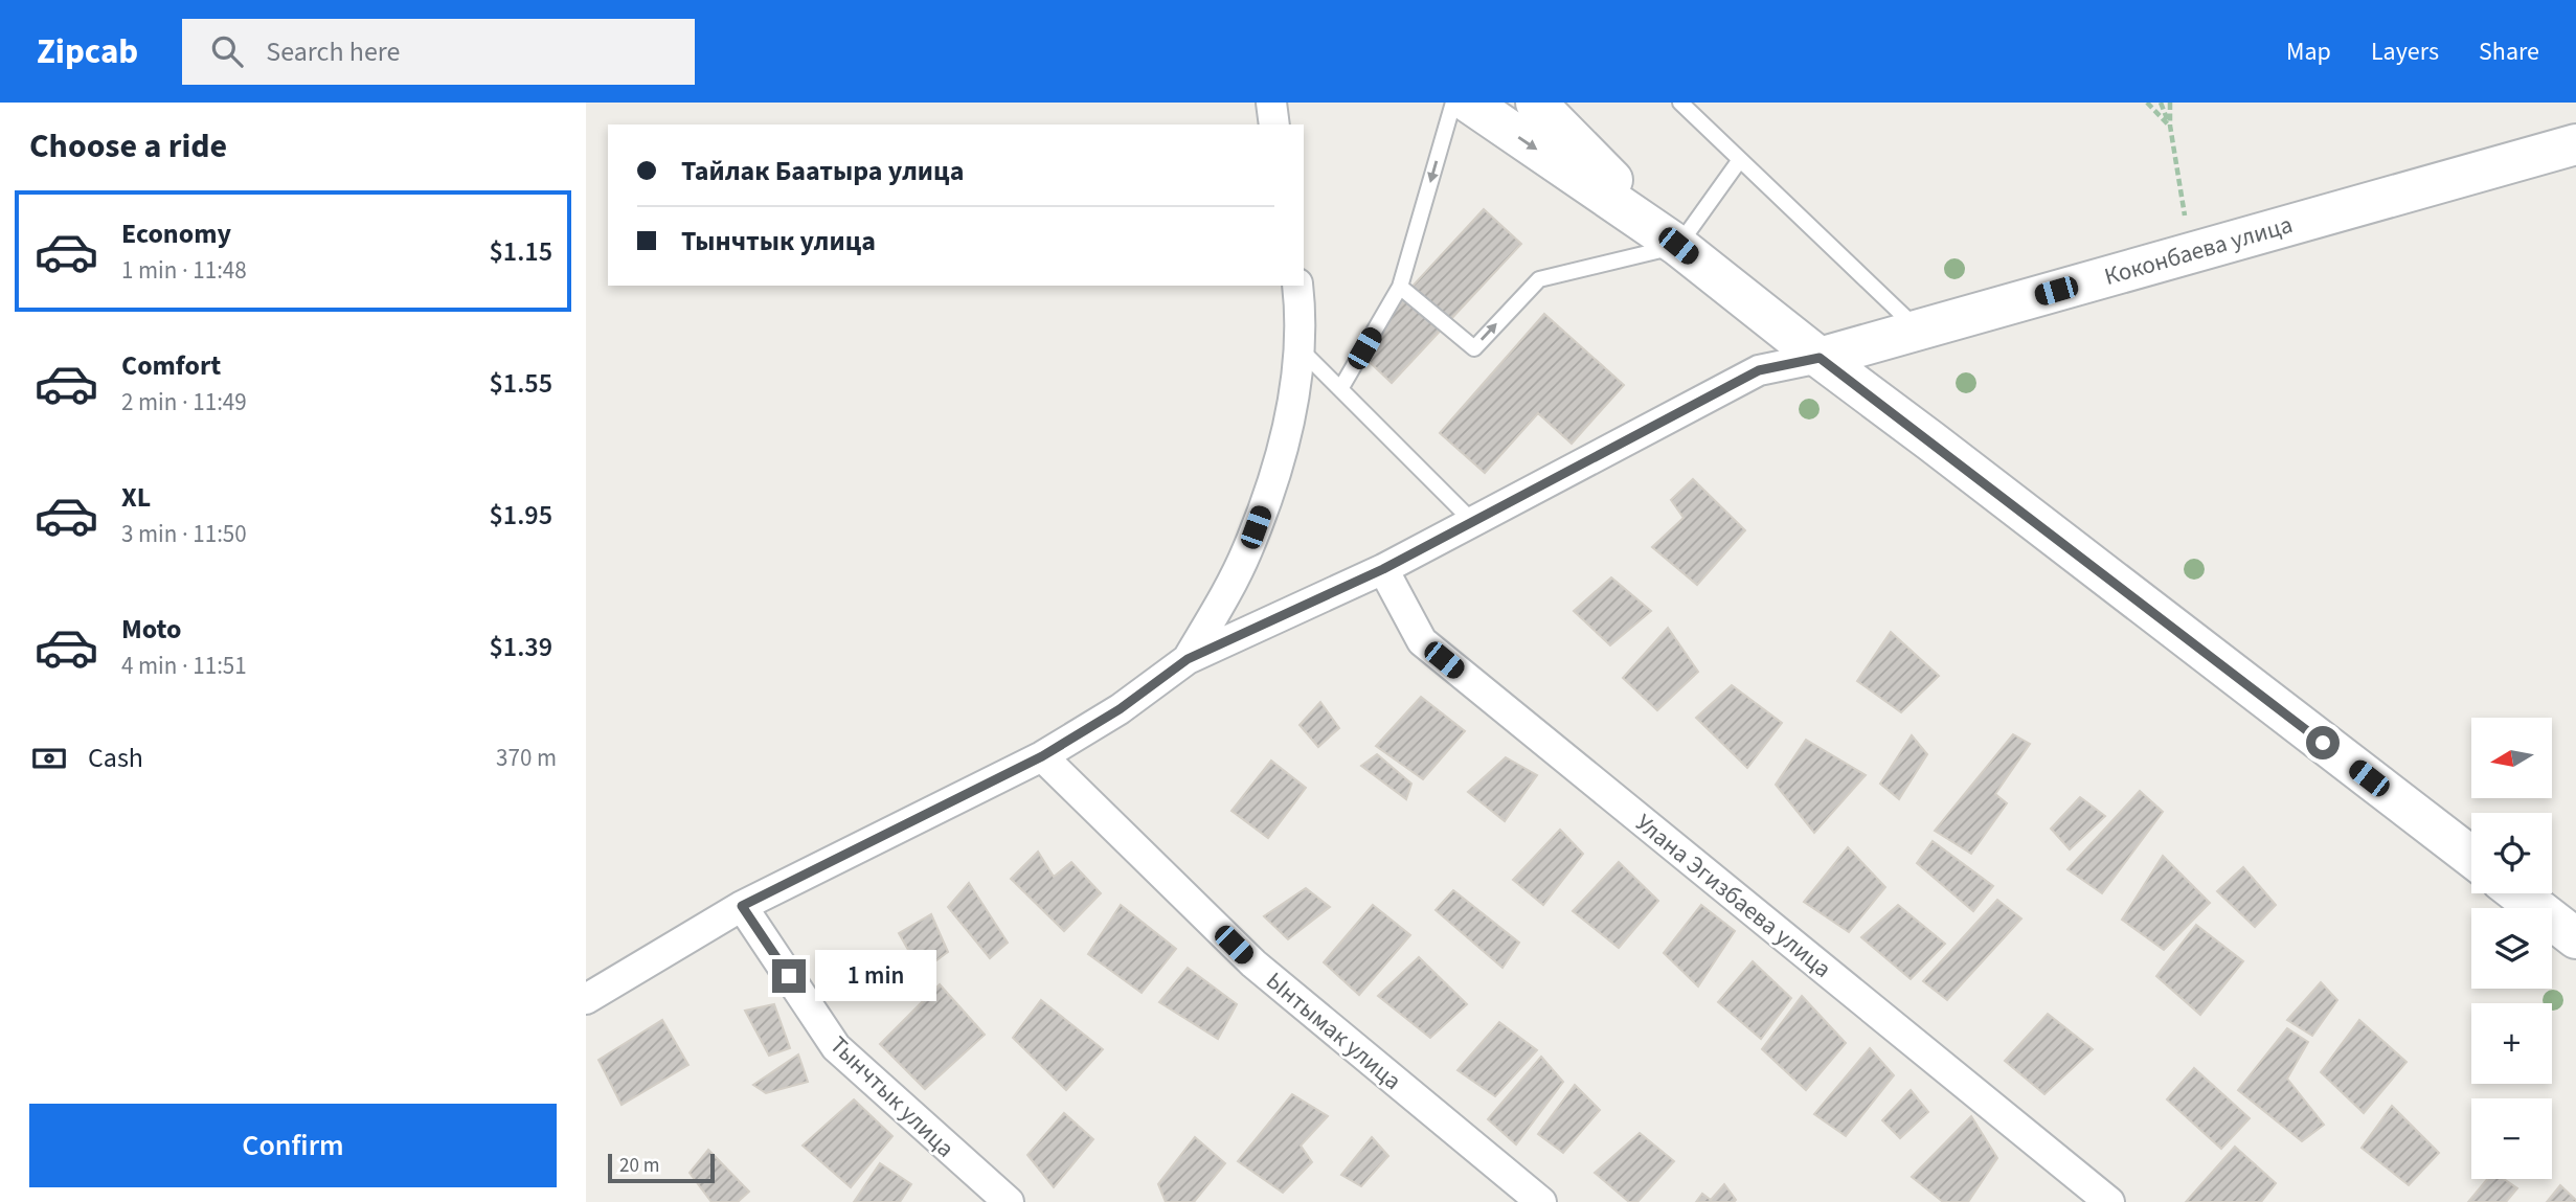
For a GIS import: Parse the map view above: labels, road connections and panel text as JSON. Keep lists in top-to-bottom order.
{
  "streets": {
    "main road": ["Коконбаева улица"],
    "street": ["Улана Эгизбаева улица", "Ынтымак улица", "Тынчтык улица"]
  },
  "scale_bar": "20 m",
  "north": "left",
  "page": {
    "header": "Zipcab",
    "search": "Search here",
    "nav": ["Map", "Layers", "Share"],
    "heading": "Choose a ride",
    "banner": ["Тайлак Баатыра улица", "Тынчтык улица"],
    "list": [
      {
        "name": "Economy",
        "note": "1 min · 11:48",
        "value": "$1.15"
      },
      {
        "name": "Comfort",
        "note": "2 min · 11:49",
        "value": "$1.55"
      },
      {
        "name": "XL",
        "note": "3 min · 11:50",
        "value": "$1.95"
      },
      {
        "name": "Moto",
        "note": "4 min · 11:51",
        "value": "$1.39"
      }
    ],
    "pay": ["Cash", "370 m"],
    "map_buttons": ["+", "−"],
    "bubble": "1 min",
    "buttons": "Confirm",
    "scale": "20 m"
  }
}
